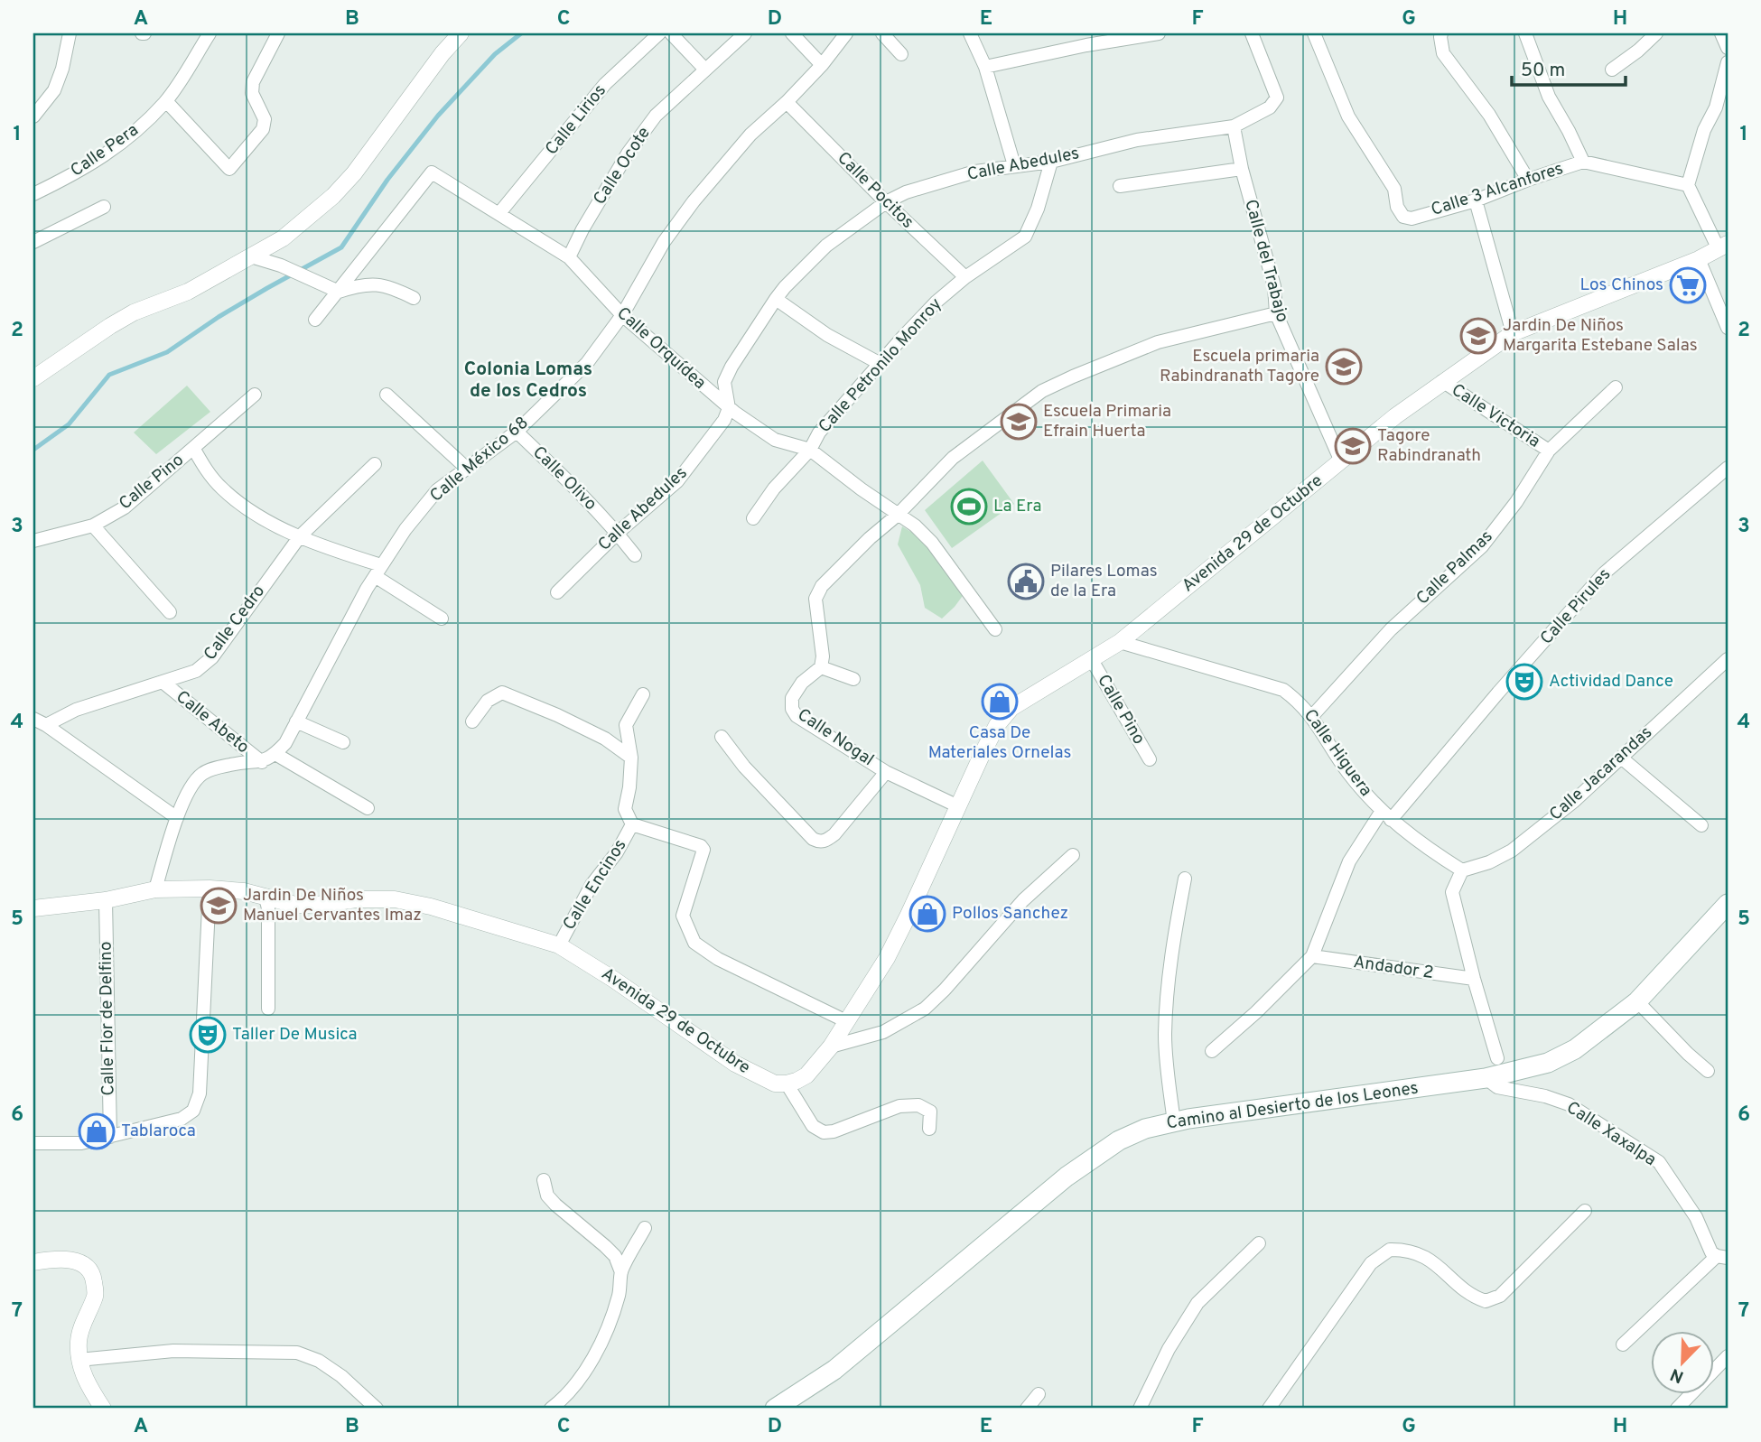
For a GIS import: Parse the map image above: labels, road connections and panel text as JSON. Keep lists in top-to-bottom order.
{
  "streets": {
    "main road": ["Camino al Desierto de los Leones"],
    "street": [
      "Calle Lirios",
      "Calle Pera",
      "Calle Abedules",
      "Calle Ocote",
      "Calle 3 Alcanfores",
      "Calle Pocitos",
      "Calle del Trabajo",
      "Calle Orquídea",
      "Calle Petronilo Monroy",
      "Calle Victoria",
      "Calle México 68",
      "Calle Olivo",
      "Calle Pino",
      "Avenida 29 de Octubre",
      "Calle Palmas",
      "Calle Pirules",
      "Calle Cedro",
      "Calle Abeto",
      "Calle Nogal",
      "Calle Higuera",
      "Calle Jacarandas",
      "Calle Encinos",
      "Andador 2",
      "Calle Flor de Delfino",
      "Calle Xaxalpa"
    ]
  },
  "crossings": [
    ["Calle Lirios", "Calle Orquídea"],
    ["Calle Abedules", "Calle Pocitos"],
    ["Calle Abedules", "Calle del Trabajo"],
    ["Calle Abedules", "Calle Orquídea"],
    ["Calle Abedules", "Calle Petronilo Monroy"],
    ["Calle Abedules", "Calle Olivo"],
    ["Calle Ocote", "Calle Orquídea"],
    ["Calle Pocitos", "Calle Petronilo Monroy"],
    ["Calle Pocitos", "Calle México 68"],
    ["Calle del Trabajo", "Avenida 29 de Octubre"],
    ["Calle Orquídea", "Calle Petronilo Monroy"],
    ["Calle Orquídea", "Calle México 68"],
    ["Calle Victoria", "Avenida 29 de Octubre"],
    ["Calle Victoria", "Calle Palmas"],
    ["Calle México 68", "Calle Olivo"],
    ["Calle México 68", "Avenida 29 de Octubre"],
    ["Calle México 68", "Calle Abeto"],
    ["Calle Pino", "Avenida 29 de Octubre"],
    ["Avenida 29 de Octubre", "Calle Nogal"],
    ["Avenida 29 de Octubre", "Calle Higuera"],
    ["Avenida 29 de Octubre", "Calle Encinos"],
    ["Avenida 29 de Octubre", "Calle Flor de Delfino"],
    ["Calle Palmas", "Calle Higuera"],
    ["Calle Pirules", "Calle Higuera"],
    ["Calle Pirules", "Andador 2"],
    ["Calle Cedro", "Calle Abeto"],
    ["Calle Higuera", "Calle Jacarandas"],
    ["Camino al Desierto de los Leones", "Calle Xaxalpa"]
  ],
  "districts": ["Colonia Lomas de los Cedros"],
  "places": {
    "supermarket": ["Los Chinos"],
    "school or university": [
      "Jardin De Niños Margarita Estebane Salas",
      "Escuela primaria Rabindranath Tagore",
      "Escuela Primaria Efrain Huerta",
      "Tagore Rabindranath",
      "Jardin De Niños Manuel Cervantes Imaz"
    ],
    "sports": ["La Era"],
    "public building": ["Pilares Lomas de la Era"],
    "theatre": ["Actividad Dance", "Taller De Musica"],
    "shop": ["Casa De Materiales Ornelas", "Pollos Sanchez", "Tablaroca"]
  },
  "scale_bar": "50 m",
  "north": "bottom left",
  "grid": {
    "columns": [
      "A",
      "B",
      "C",
      "D",
      "E",
      "F",
      "G",
      "H"
    ],
    "rows": [
      "1",
      "2",
      "3",
      "4",
      "5",
      "6",
      "7"
    ]
  }
}
